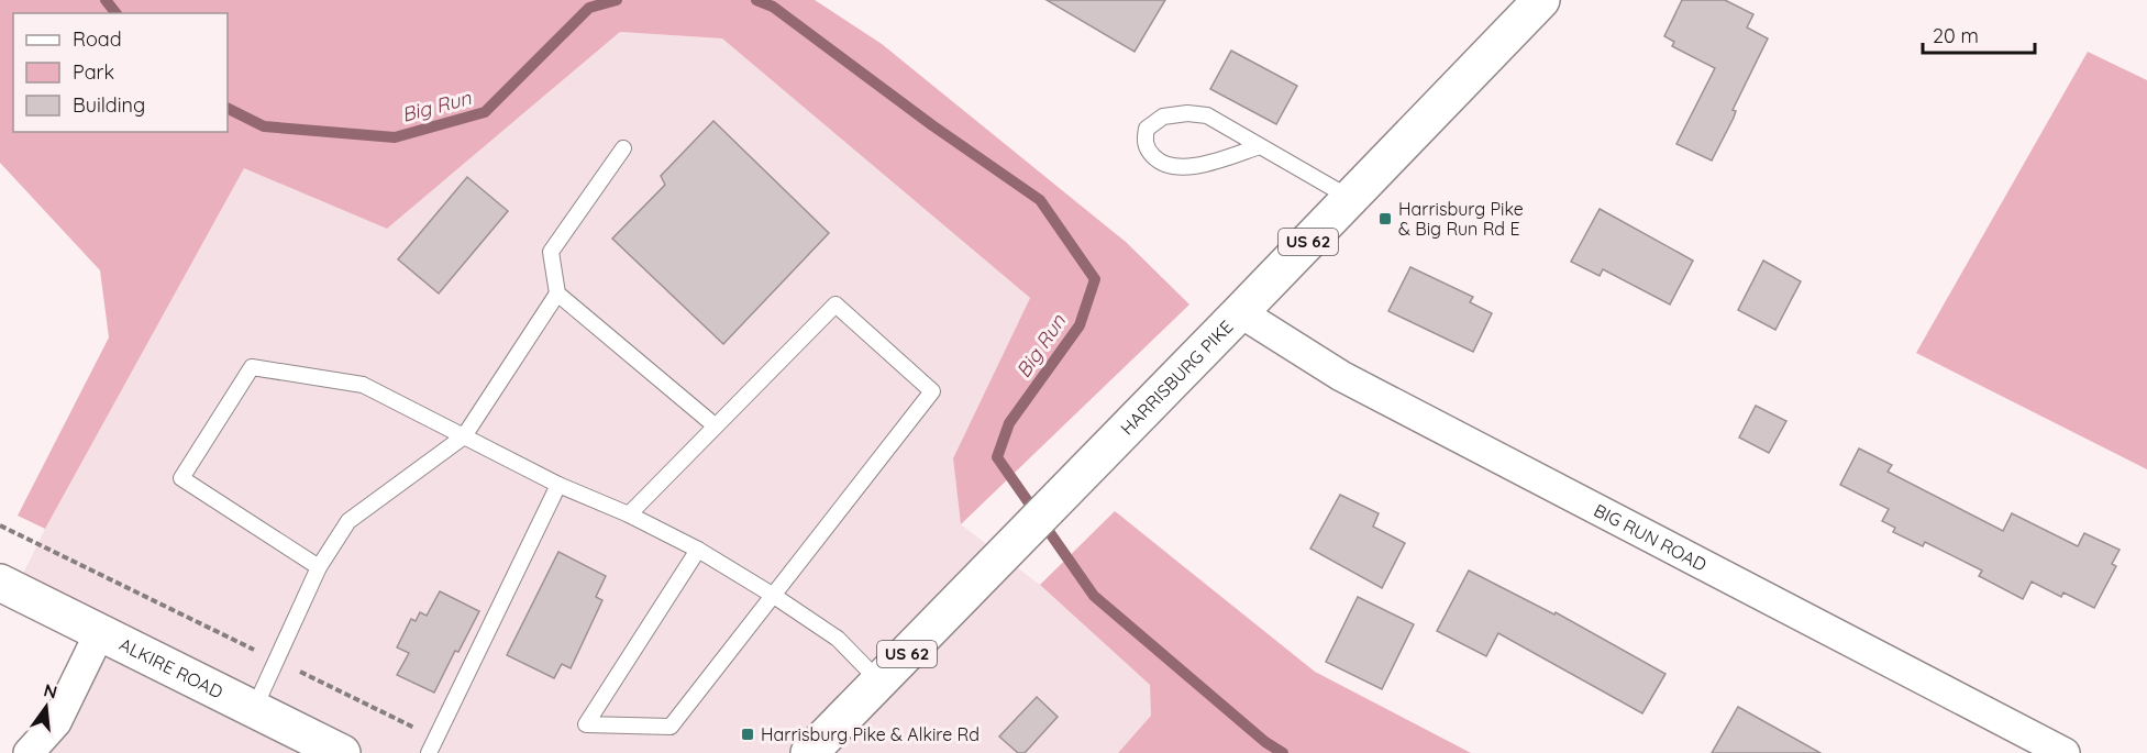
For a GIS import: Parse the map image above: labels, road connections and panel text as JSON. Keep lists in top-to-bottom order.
{
  "streets": {
    "main road": ["US 62", "HARRISBURG PIKE", "ALKIRE ROAD"],
    "street": ["BIG RUN ROAD"]
  },
  "crossings": [
    ["HARRISBURG PIKE", "BIG RUN ROAD"]
  ],
  "water": ["Big Run"],
  "places": {
    "transit": ["Harrisburg Pike & Big Run Rd E", "Harrisburg Pike & Alkire Rd"]
  },
  "legend": ["Road", "Park", "Building"],
  "scale_bar": "20 m",
  "north": "top"
}
